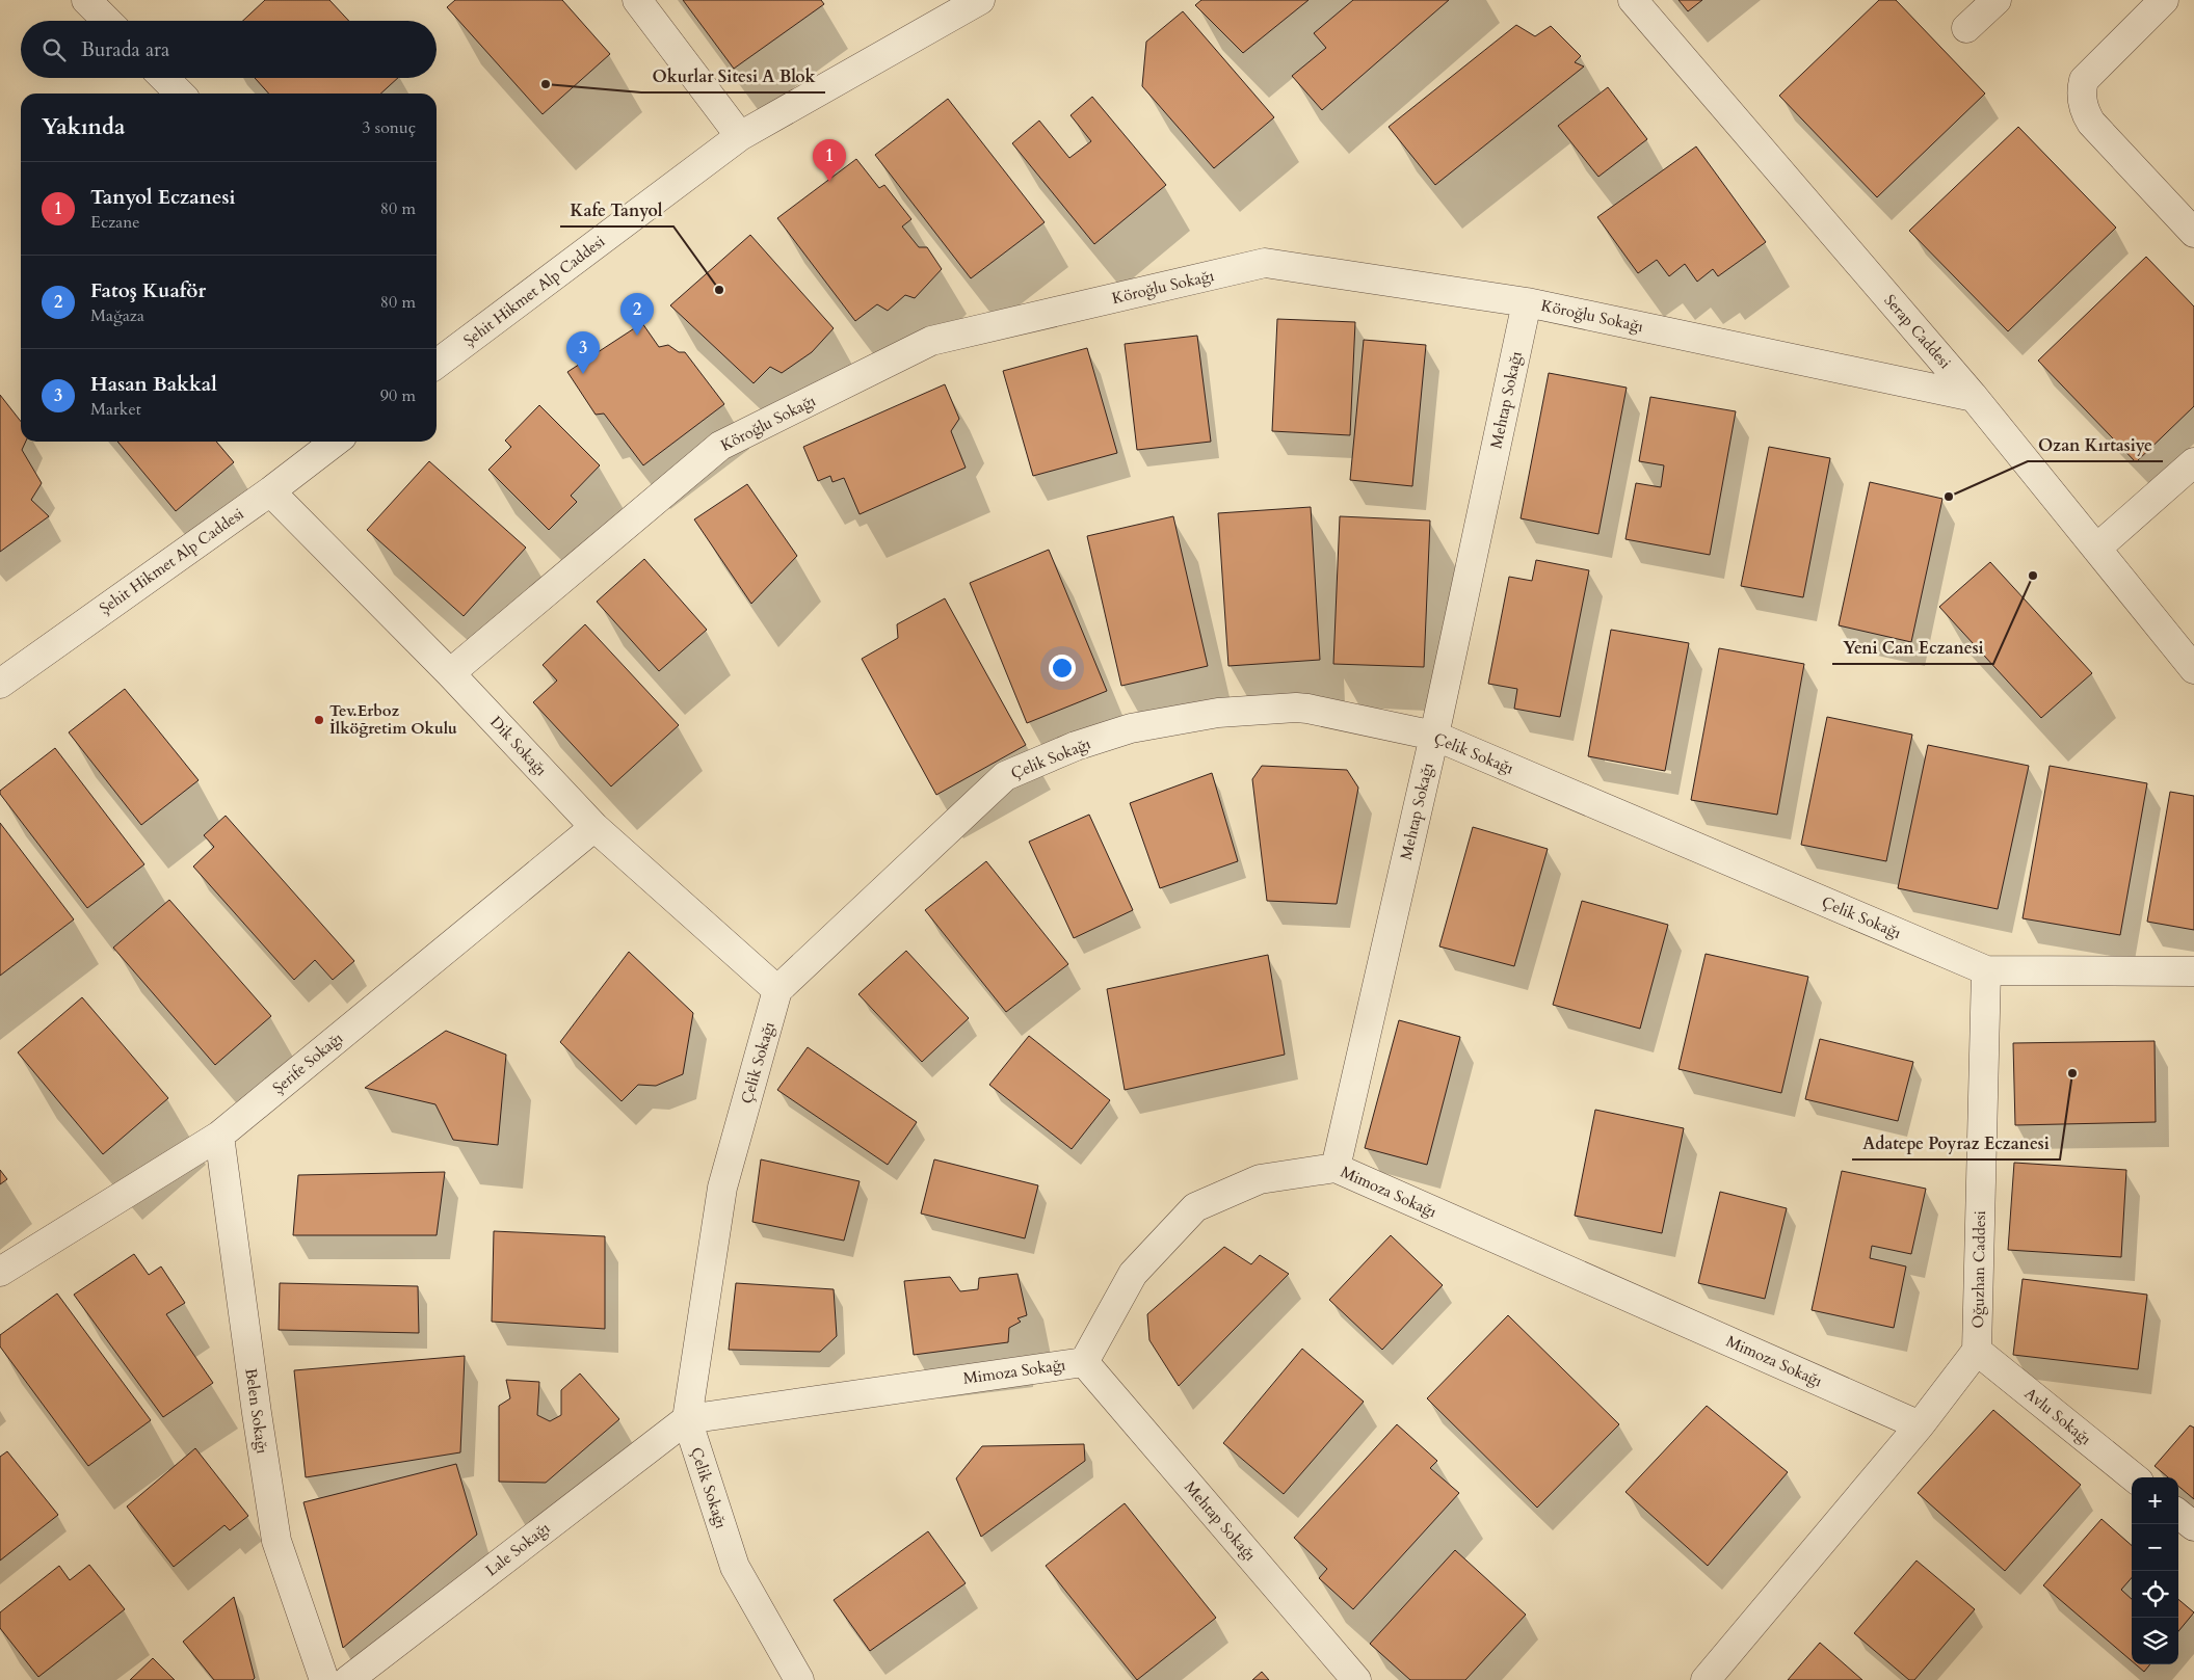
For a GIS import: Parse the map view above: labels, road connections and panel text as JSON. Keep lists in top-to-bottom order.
{
  "streets": {
    "street": [
      "Köroğlu Sokağı",
      "Şehit Hikmet Alp Caddesi",
      "Serap Caddesi",
      "Mehtap Sokağı",
      "Dik Sokağı",
      "Çelik Sokağı",
      "Şerife Sokağı",
      "Mimoza Sokağı",
      "Oğuzhan Caddesi",
      "Belen Sokağı",
      "Avlu Sokağı",
      "Lale Sokağı"
    ]
  },
  "crossings": [
    ["Köroğlu Sokağı", "Serap Caddesi"],
    ["Köroğlu Sokağı", "Mehtap Sokağı"],
    ["Köroğlu Sokağı", "Dik Sokağı"],
    ["Şehit Hikmet Alp Caddesi", "Dik Sokağı"],
    ["Mehtap Sokağı", "Çelik Sokağı"],
    ["Mehtap Sokağı", "Mimoza Sokağı"],
    ["Dik Sokağı", "Çelik Sokağı"],
    ["Dik Sokağı", "Şerife Sokağı"],
    ["Çelik Sokağı", "Mimoza Sokağı"],
    ["Çelik Sokağı", "Oğuzhan Caddesi"],
    ["Çelik Sokağı", "Lale Sokağı"],
    ["Şerife Sokağı", "Belen Sokağı"],
    ["Mimoza Sokağı", "Oğuzhan Caddesi"],
    ["Mimoza Sokağı", "Lale Sokağı"],
    ["Oğuzhan Caddesi", "Avlu Sokağı"]
  ],
  "places": [
    "Okurlar Sitesi A Blok",
    "Kafe Tanyol",
    "Ozan Kırtasiye",
    "Yeni Can Eczanesi",
    "Tev.Erboz İlköğretim Okulu",
    "Adatepe Poyraz Eczanesi"
  ],
  "page": {
    "search": "Burada ara",
    "heading": ["Yakında", "3 sonuç"],
    "pins": ["1", "2", "3"],
    "list": [
      {
        "mark": "1",
        "name": "Tanyol Eczanesi",
        "note": "Eczane",
        "value": "80 m"
      },
      {
        "mark": "2",
        "name": "Fatoş Kuaför",
        "note": "Mağaza",
        "value": "80 m"
      },
      {
        "mark": "3",
        "name": "Hasan Bakkal",
        "note": "Market",
        "value": "90 m"
      }
    ],
    "map_buttons": ["+", "−"]
  }
}
